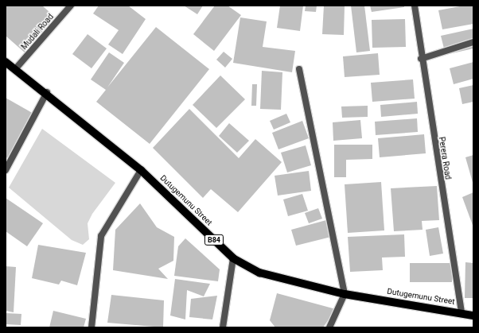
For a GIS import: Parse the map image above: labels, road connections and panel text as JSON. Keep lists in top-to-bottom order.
{
  "streets": {
    "main road": ["Dutugemunu Street", "B84"],
    "street": ["Mudali Road", "Perera Road"]
  },
  "crossings": [
    ["Mudali Road", "Dutugemunu Street"],
    ["Perera Road", "Dutugemunu Street"]
  ]
}
